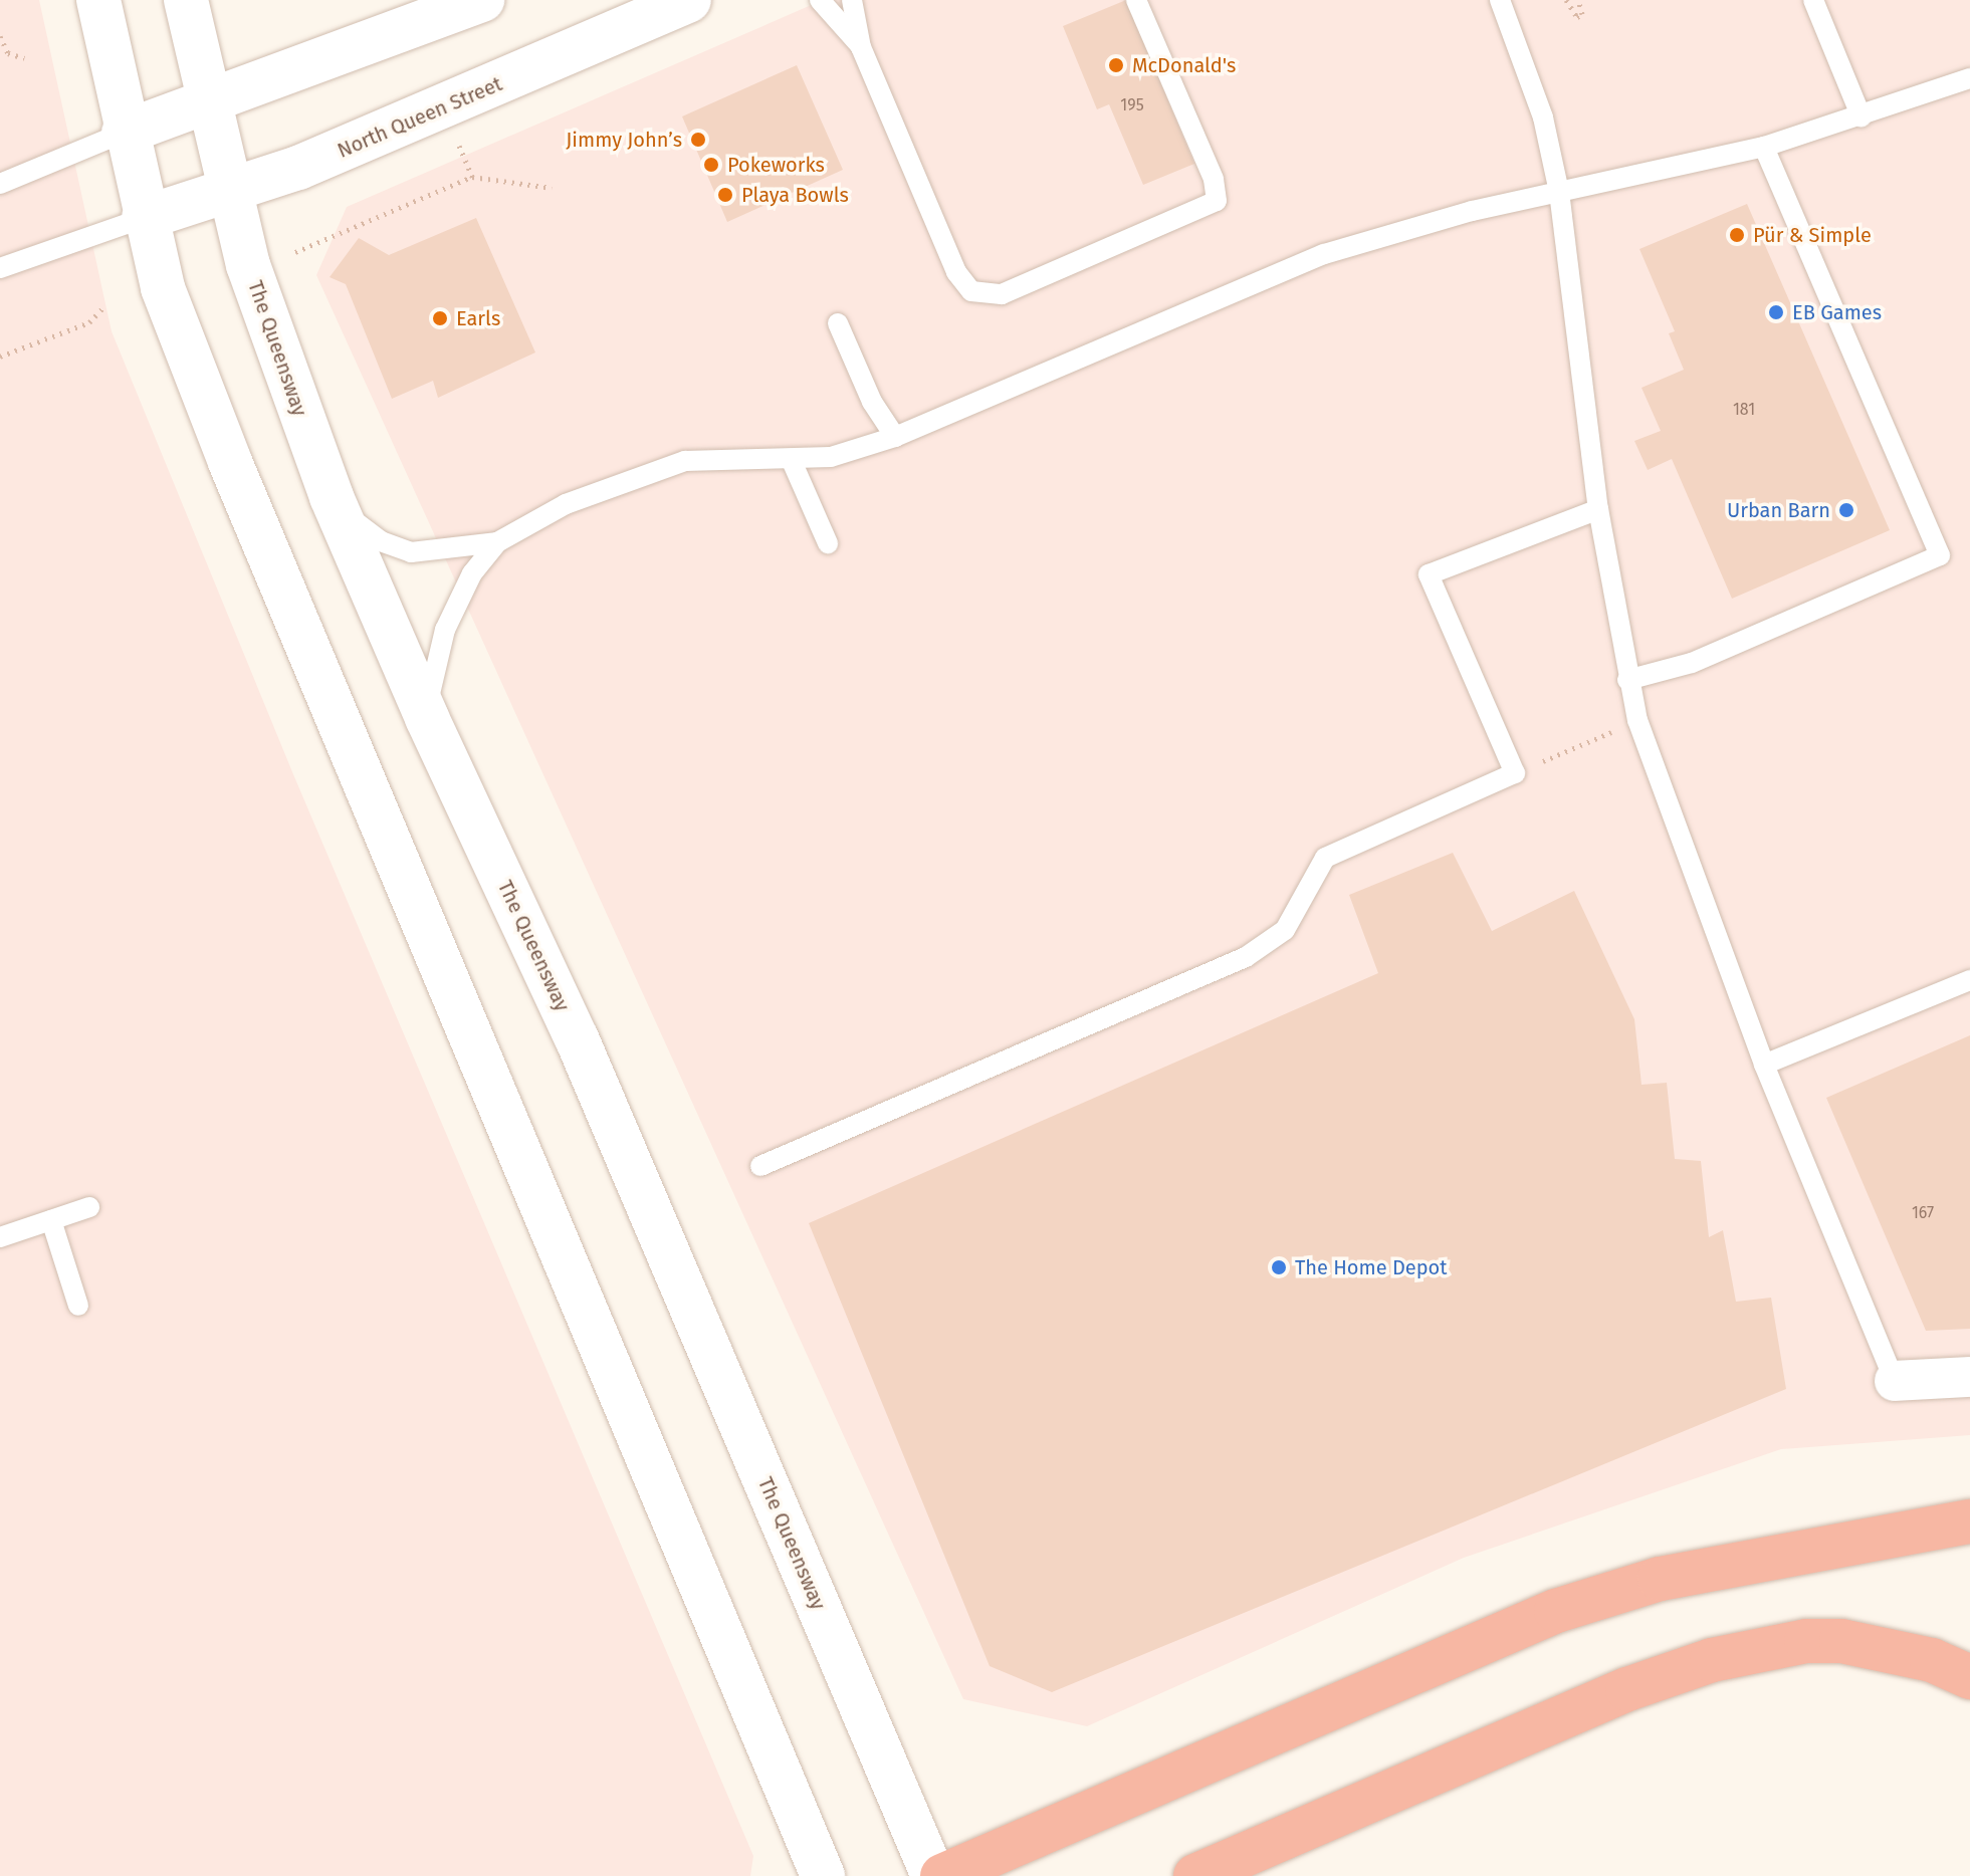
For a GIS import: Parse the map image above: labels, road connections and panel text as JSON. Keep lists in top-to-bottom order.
{
  "streets": {
    "main road": ["North Queen Street", "The Queensway"]
  },
  "crossings": [
    ["North Queen Street", "The Queensway"]
  ],
  "places": [
    "McDonald's",
    "Jimmy John’s",
    "Pokeworks",
    "Playa Bowls",
    "Pür & Simple",
    "EB Games",
    "Earls",
    "Urban Barn",
    "The Home Depot"
  ],
  "house_numbers": ["195", "181", "167"]
}
